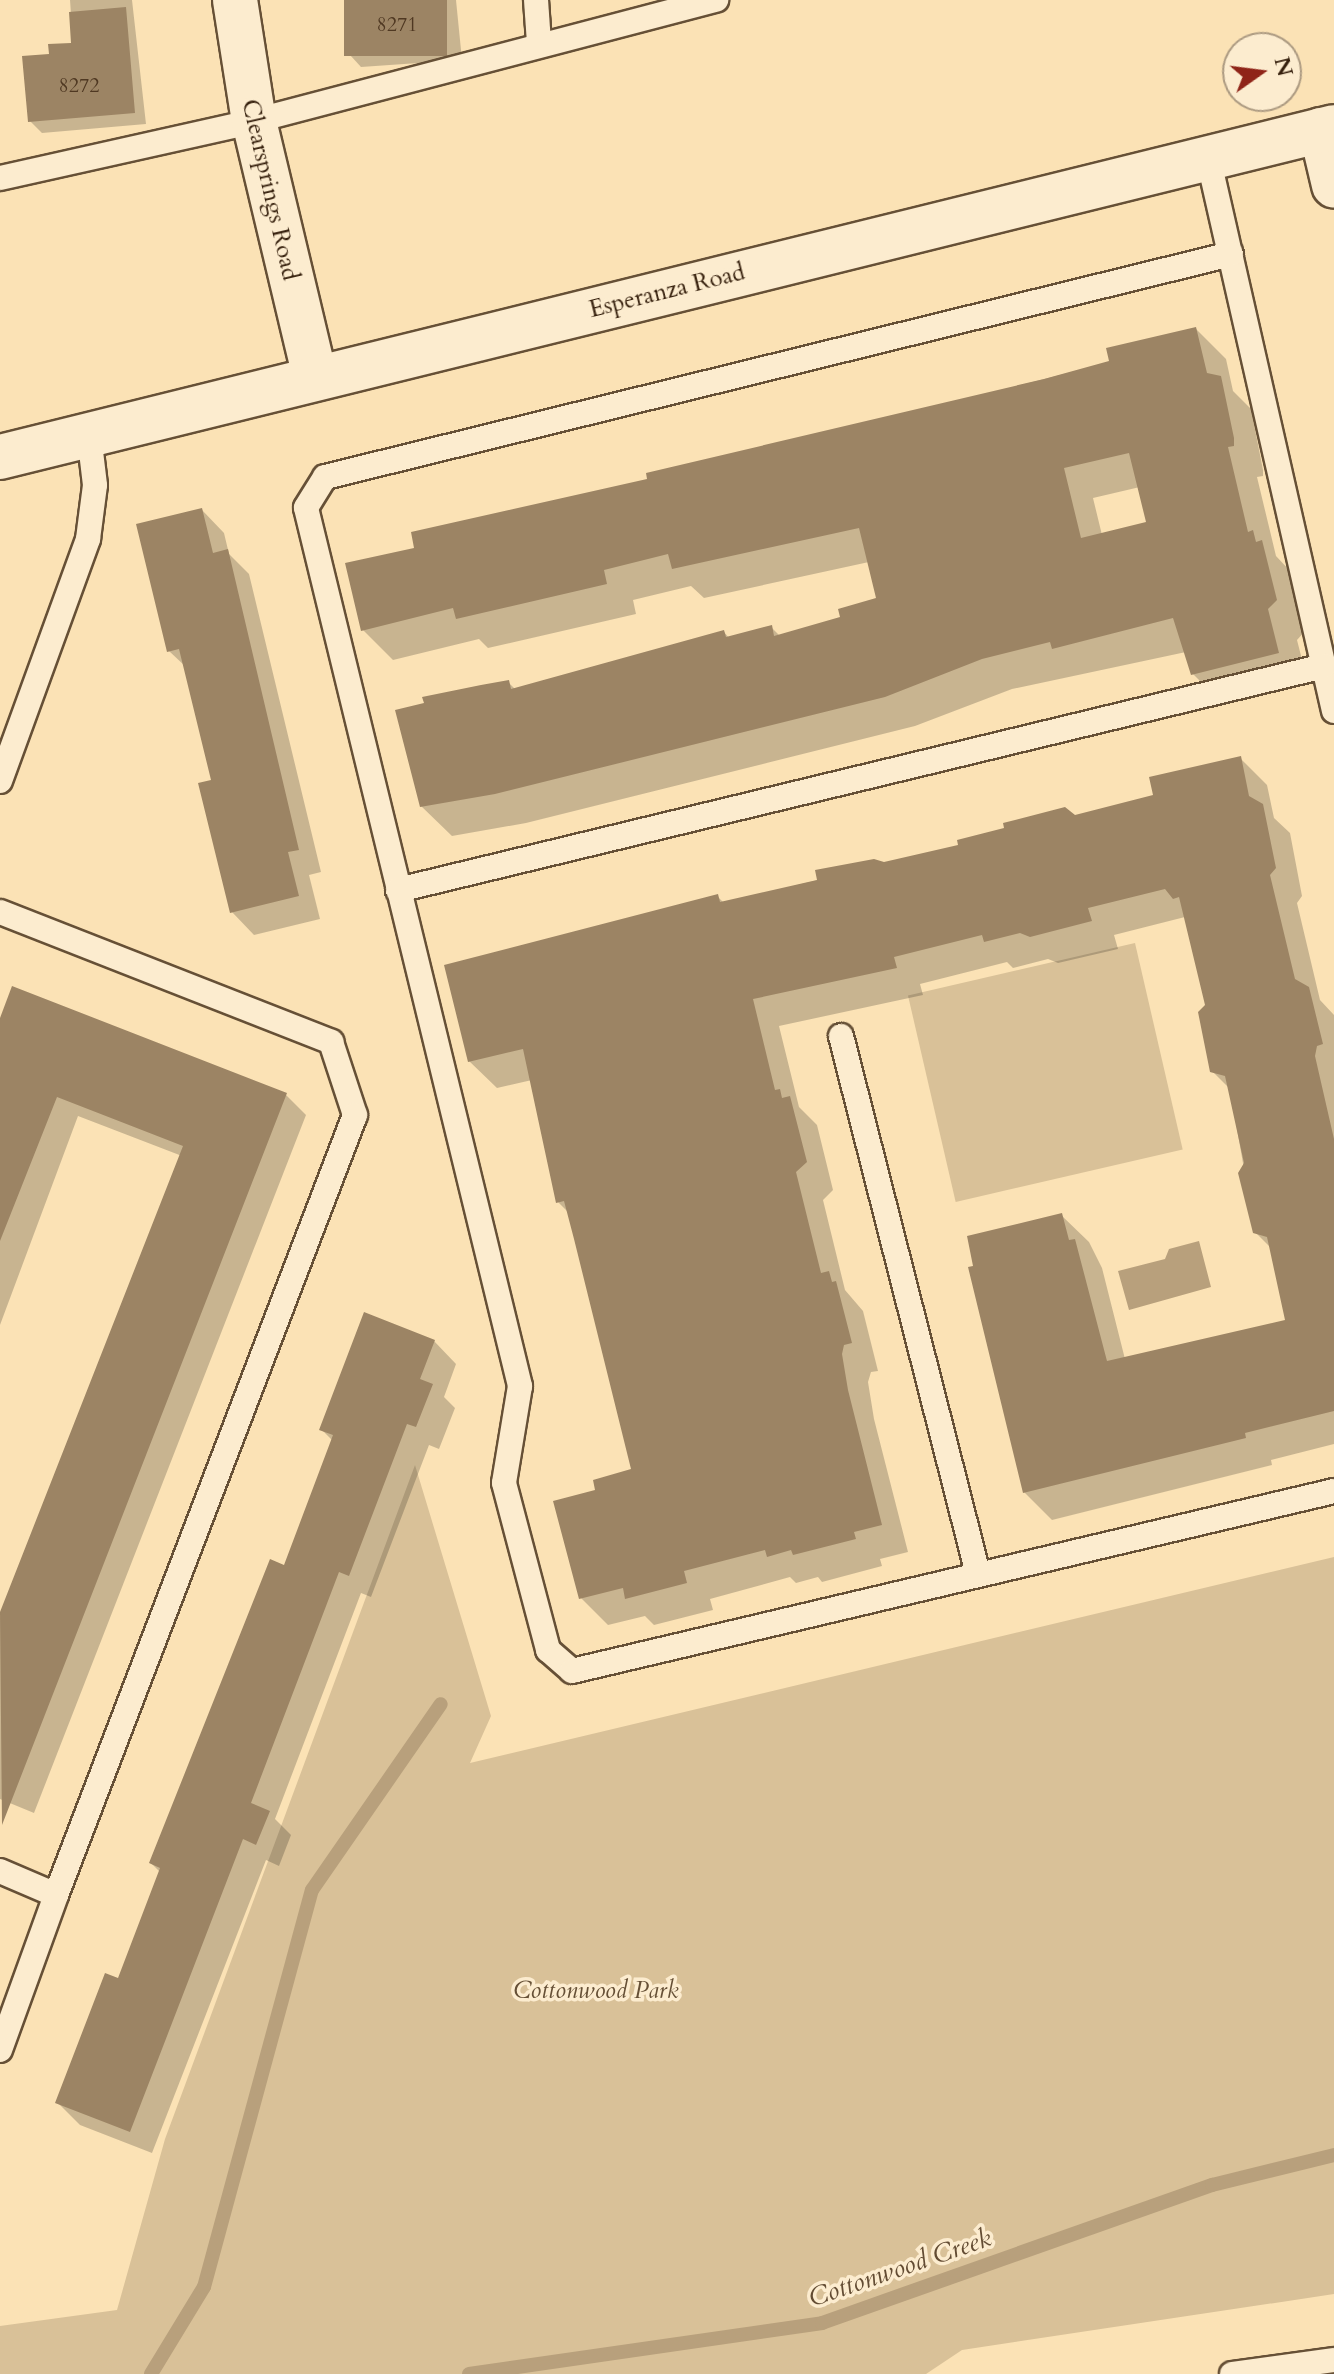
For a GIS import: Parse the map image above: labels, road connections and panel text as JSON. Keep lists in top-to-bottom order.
{
  "streets": {
    "street": ["Clearsprings Road", "Esperanza Road"]
  },
  "crossings": [
    ["Clearsprings Road", "Esperanza Road"]
  ],
  "water": ["Cottonwood Creek"],
  "parks": ["Cottonwood Park"],
  "house_numbers": ["8271", "8272"],
  "north": "right"
}
